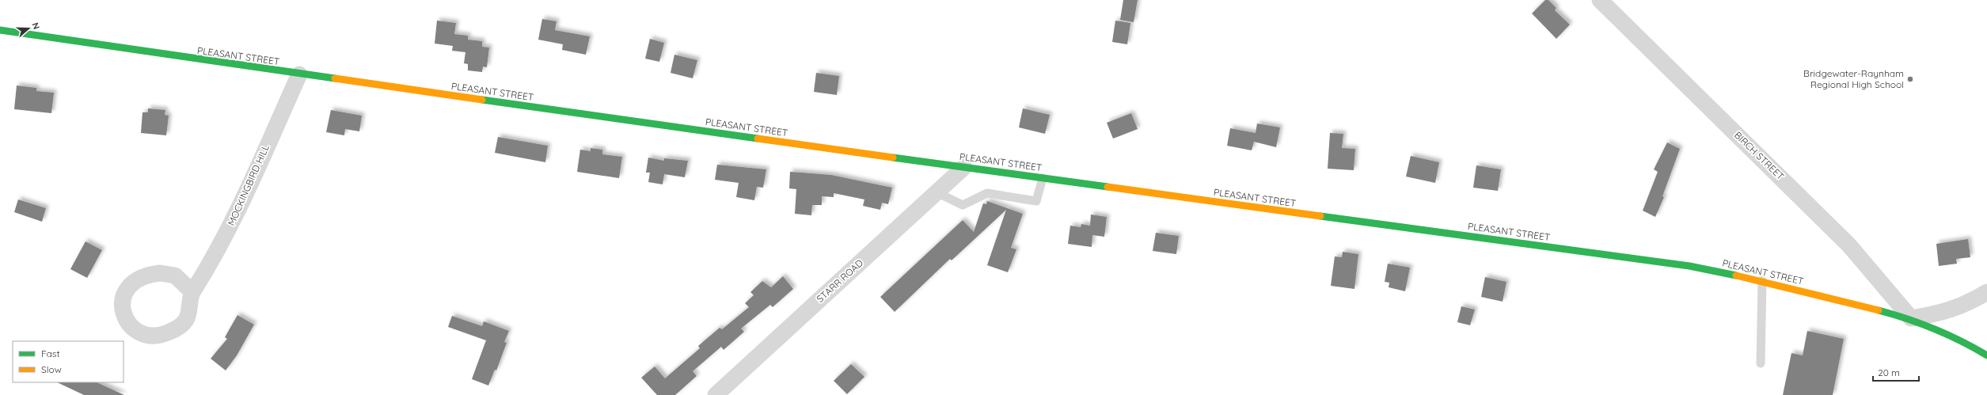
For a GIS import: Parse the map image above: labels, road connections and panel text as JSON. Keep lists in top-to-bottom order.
{
  "streets": {
    "main road": ["PLEASANT STREET"],
    "street": ["BIRCH STREET", "MOCKINGBIRD HILL", "STARR ROAD"]
  },
  "crossings": [
    ["PLEASANT STREET", "BIRCH STREET"],
    ["PLEASANT STREET", "MOCKINGBIRD HILL"],
    ["PLEASANT STREET", "STARR ROAD"]
  ],
  "places": ["Bridgewater-Raynham Regional High School"],
  "legend": ["Fast", "Slow"],
  "scale_bar": "20 m",
  "north": "right"
}
